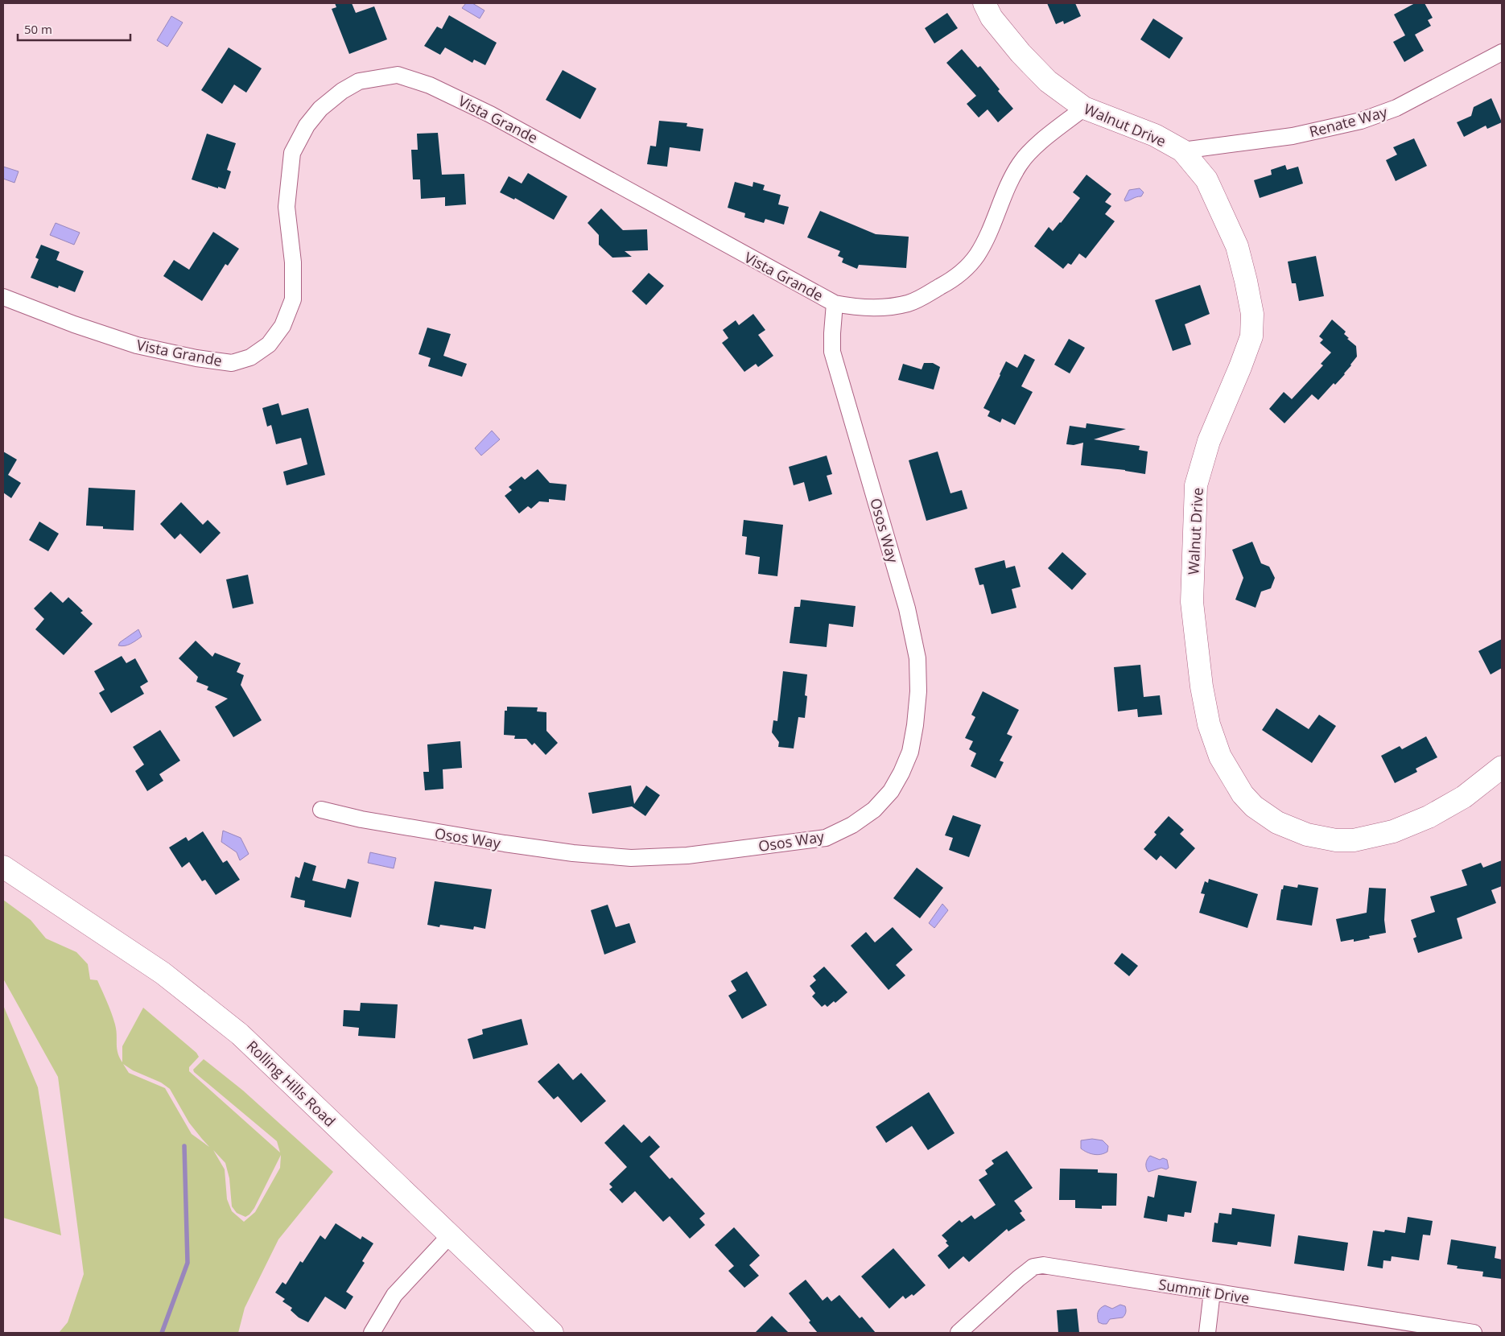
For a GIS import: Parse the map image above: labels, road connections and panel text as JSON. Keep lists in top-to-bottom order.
{
  "streets": {
    "street": [
      "Vista Grande",
      "Renate Way",
      "Walnut Drive",
      "Osos Way",
      "Rolling Hills Road",
      "Summit Drive"
    ]
  },
  "crossings": [
    ["Vista Grande", "Walnut Drive"],
    ["Vista Grande", "Osos Way"],
    ["Renate Way", "Walnut Drive"]
  ],
  "scale_bar": "50 m"
}
